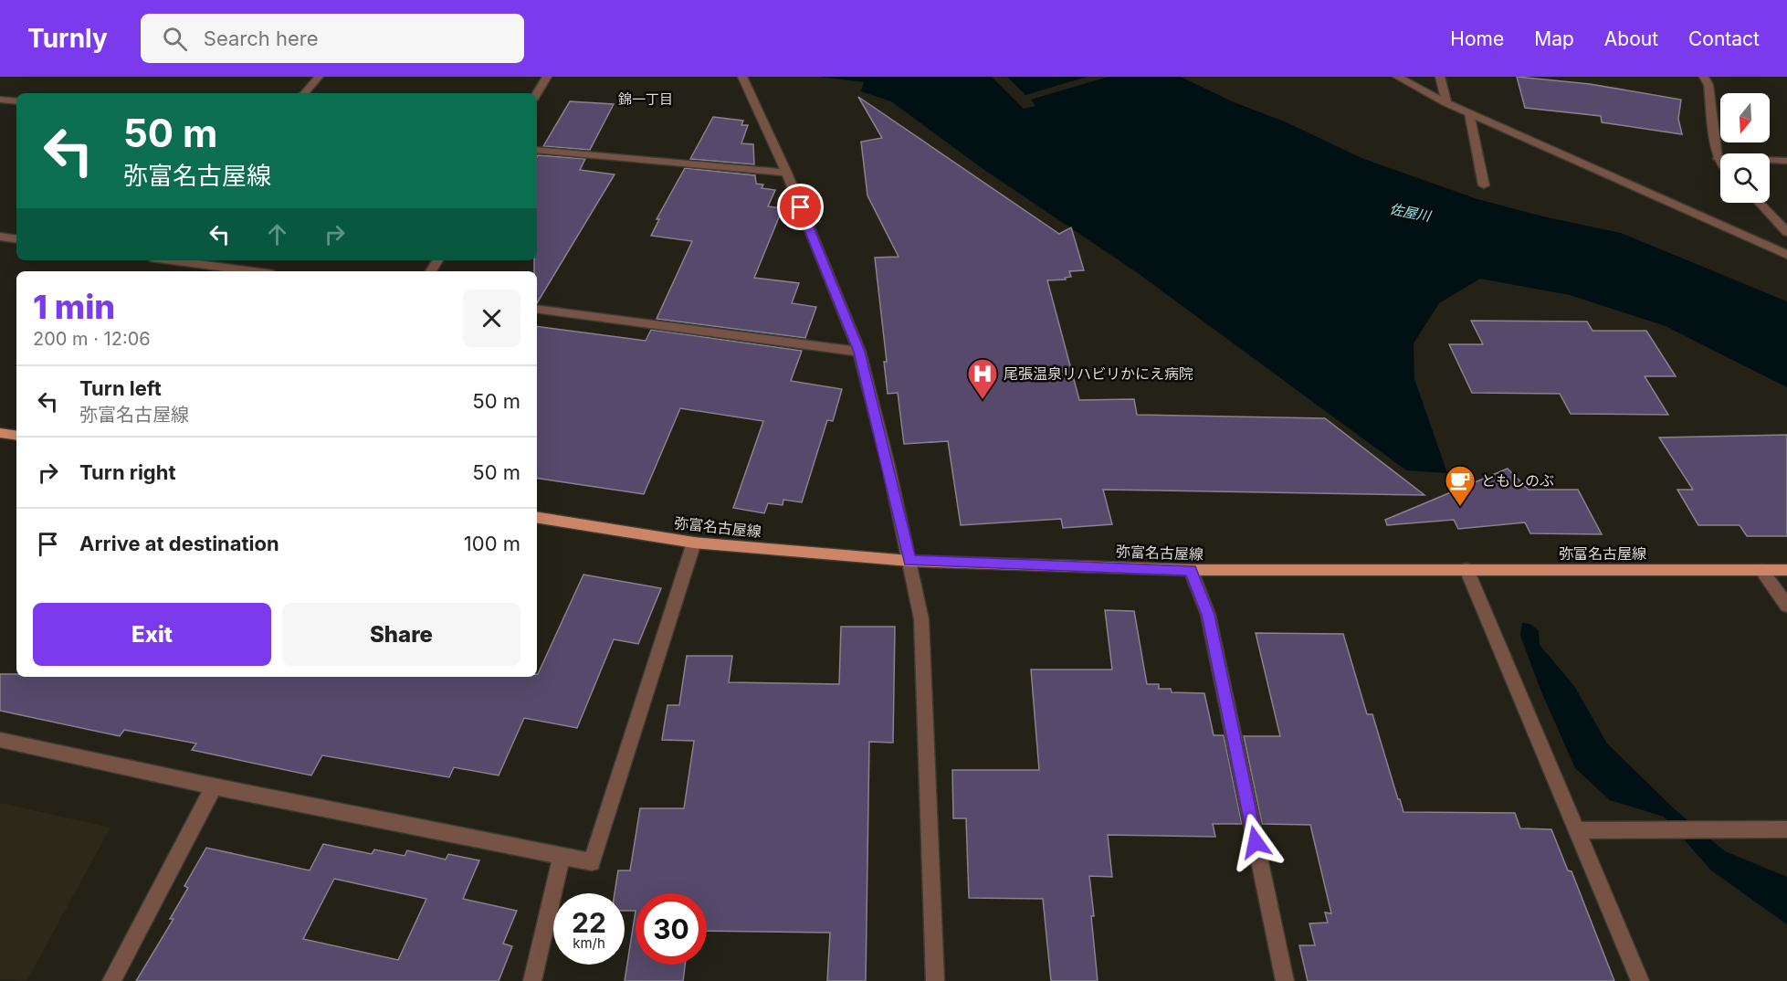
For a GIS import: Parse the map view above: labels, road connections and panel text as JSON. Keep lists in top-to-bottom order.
{
  "streets": {
    "main road": ["弥富名古屋線"]
  },
  "districts": ["錦一丁目"],
  "water": ["佐屋川"],
  "places": {
    "hospital": ["尾張温泉リハビリかにえ病院"],
    "cafe": ["ともしのぶ"]
  },
  "north": "bottom",
  "page": {
    "header": "Turnly",
    "search": "Search here",
    "nav": [
      "Home",
      "Map",
      "About",
      "Contact"
    ],
    "turn": ["50 m", "弥富名古屋線"],
    "heading": ["1 min", "200 m · 12:06"],
    "list": [
      {
        "name": "Turn left",
        "note": "弥富名古屋線",
        "value": "50 m"
      },
      {
        "name": "Turn right",
        "value": "50 m"
      },
      {
        "name": "Arrive at destination",
        "value": "100 m"
      }
    ],
    "buttons": ["Exit", "Share"],
    "speed": "22 km/h",
    "limit": "30"
  }
}
